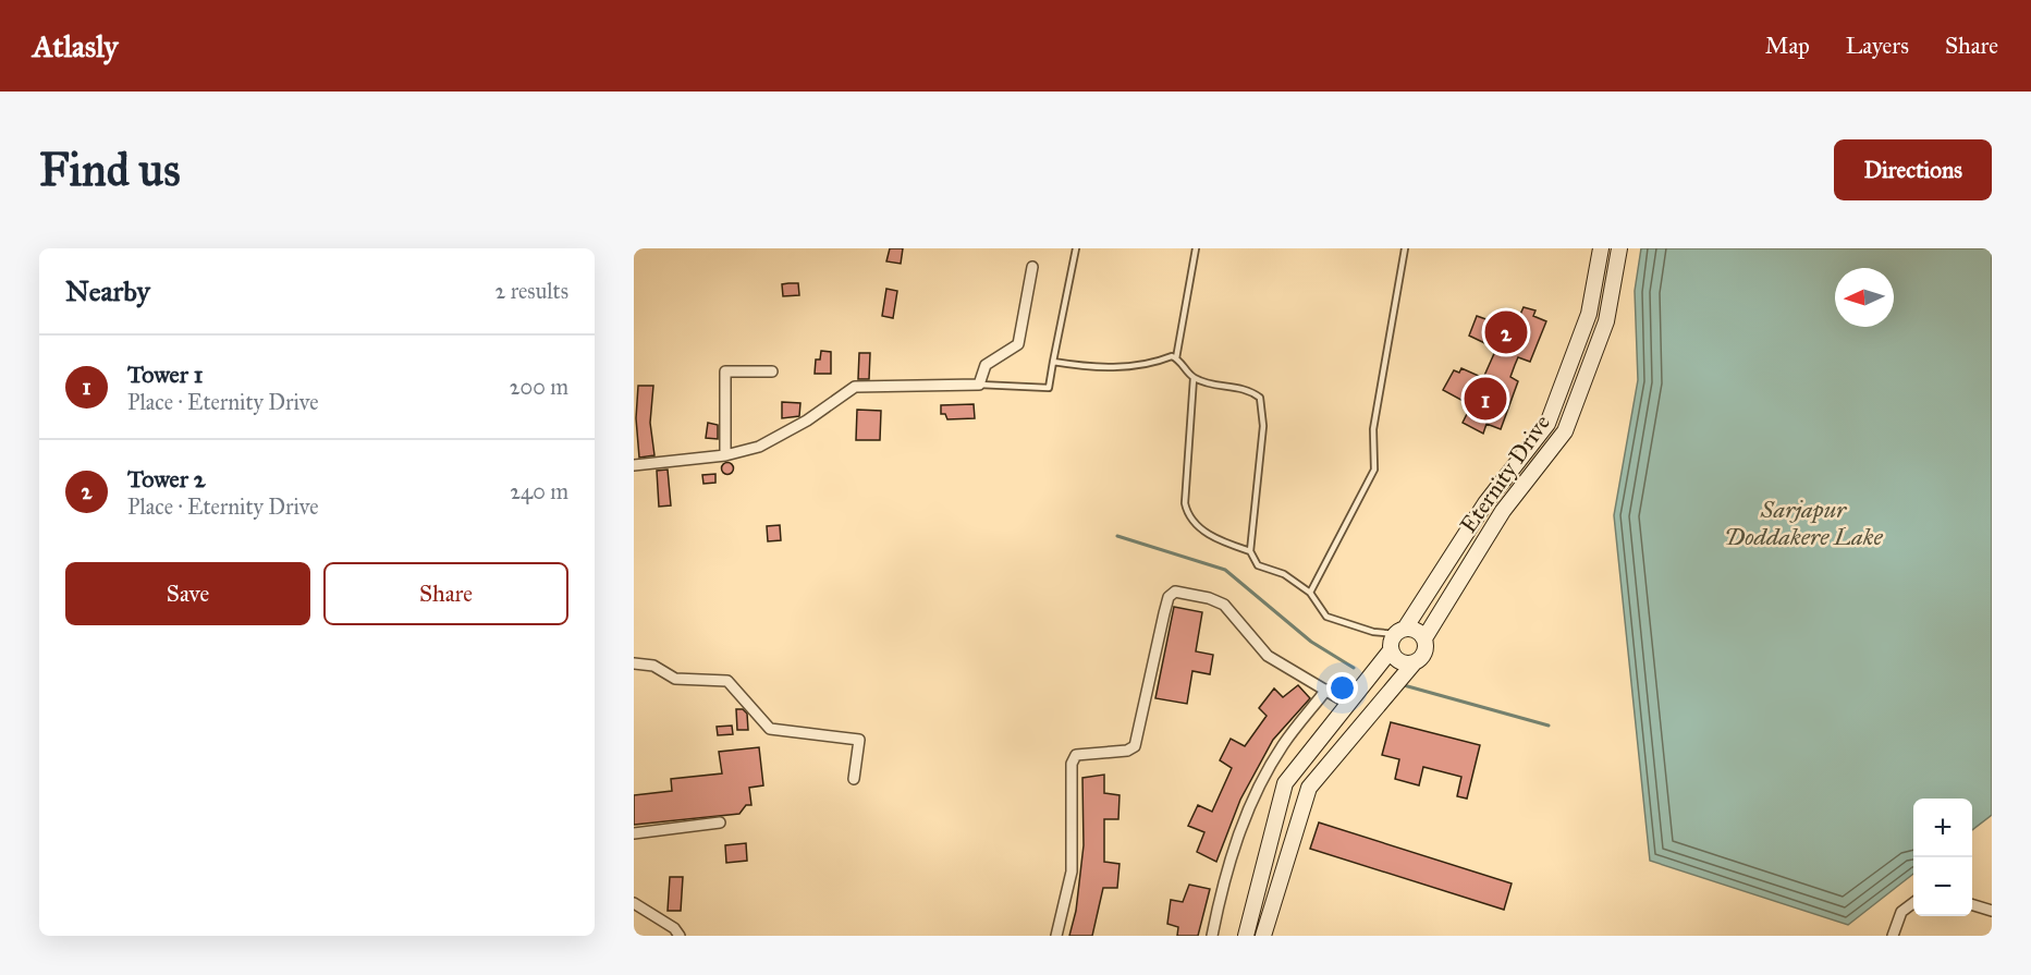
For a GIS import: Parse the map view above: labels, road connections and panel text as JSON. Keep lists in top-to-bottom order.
{
  "streets": {
    "street": ["Eternity Drive"]
  },
  "water": ["Sarjapur Doddakere Lake"],
  "north": "left",
  "page": {
    "header": "Atlasly",
    "nav": ["Map", "Layers", "Share"],
    "buttons": [
      "Directions",
      ["Save", "Share"]
    ],
    "title": "Find us",
    "heading": ["Nearby", "2 results"],
    "pins": ["2", "1"],
    "list": [
      {
        "mark": "1",
        "name": "Tower 1",
        "note": "Place · Eternity Drive",
        "value": "200 m"
      },
      {
        "mark": "2",
        "name": "Tower 2",
        "note": "Place · Eternity Drive",
        "value": "240 m"
      }
    ],
    "map_buttons": ["+", "−"]
  }
}
